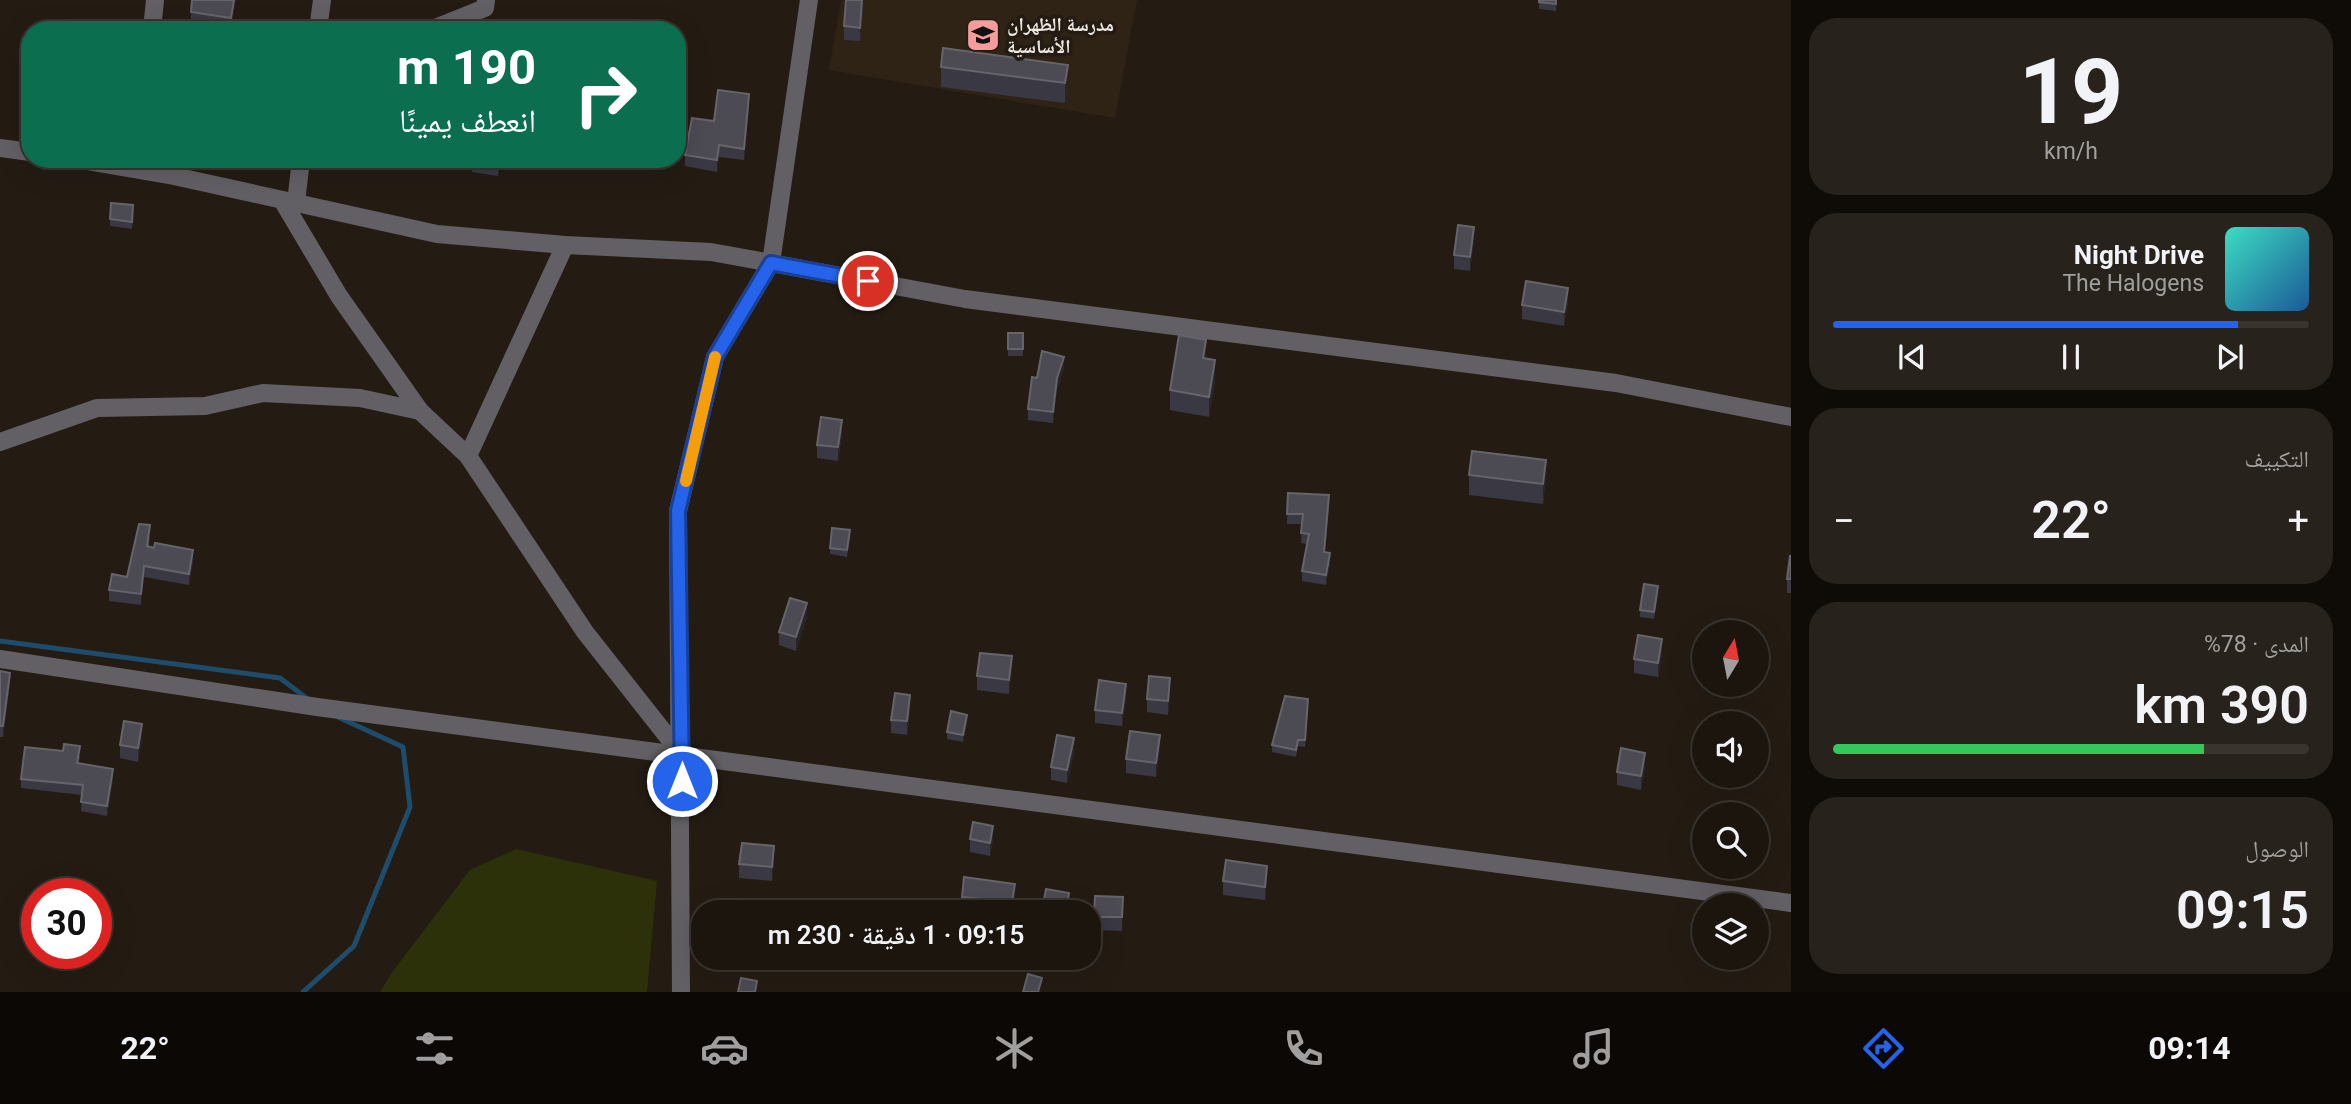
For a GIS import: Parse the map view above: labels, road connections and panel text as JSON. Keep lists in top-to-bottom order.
{
  "places": {
    "school or university": ["مدرسة الظهران الأساسية"]
  },
  "north": "top",
  "page": {
    "tile": [
      ["19", "km/h"],
      "التكييف",
      ["المدى · 78%", "390 km"],
      ["الوصول", "09:15"]
    ],
    "turn": ["190 m", "انعطف يمينًا"],
    "song": ["Night Drive", "The Halogens"],
    "heat": ["−", "22°", "+"],
    "limit": "30",
    "trip": "09:15 · 1 دقيقة · 230 m",
    "tabs": ["09:14", "22°"]
  }
}
